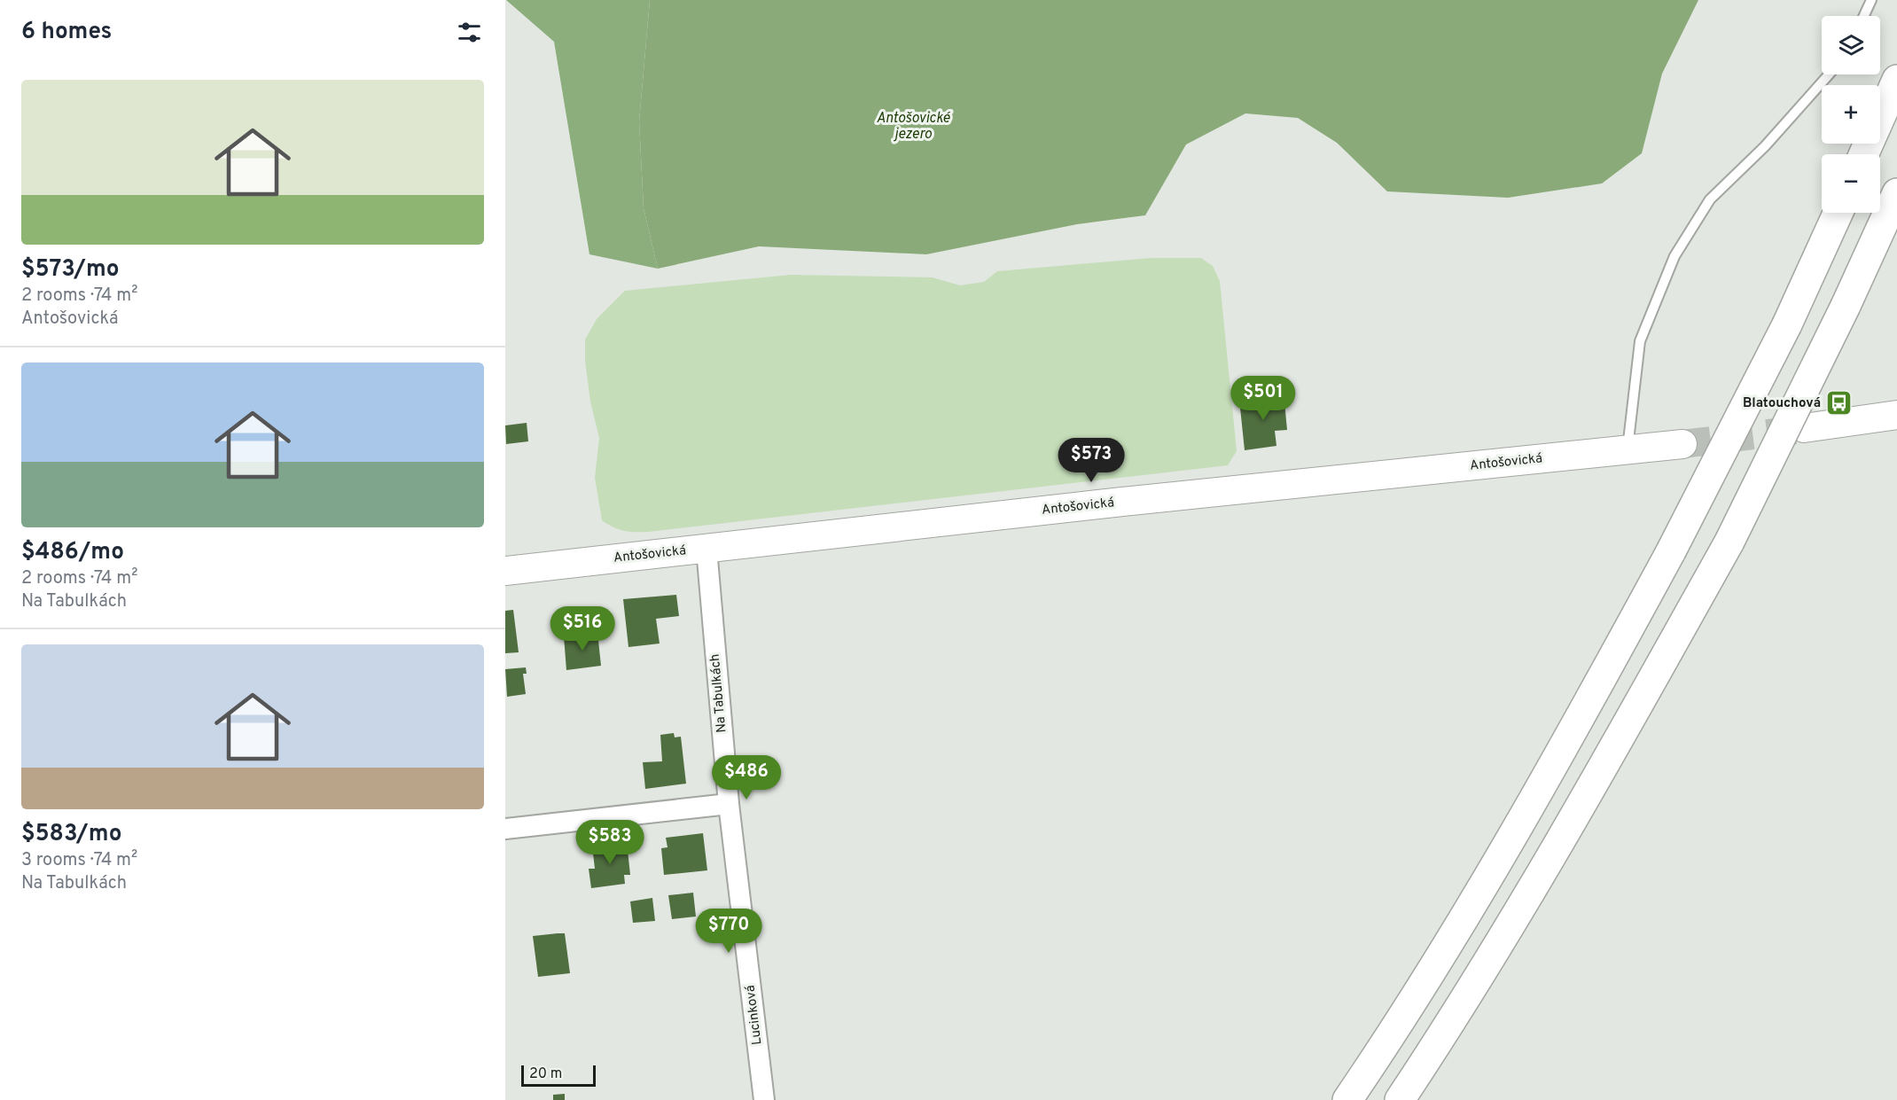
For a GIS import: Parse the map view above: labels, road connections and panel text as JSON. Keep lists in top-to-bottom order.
{
  "streets": {
    "street": ["Antošovická", "Na Tabulkách", "Lucinková"]
  },
  "crossings": [
    ["Antošovická", "Na Tabulkách"],
    ["Na Tabulkách", "Lucinková"]
  ],
  "water": ["Antošovické jezero"],
  "places": {
    "bus stop": ["Blatouchová"]
  },
  "scale_bar": "20 m",
  "page": {
    "heading": "6 homes",
    "map_buttons": ["+", "−"],
    "list": [
      {
        "name": "$573/mo",
        "note": "2 rooms · 74 m² · Antošovická"
      },
      {
        "name": "$486/mo",
        "note": "2 rooms · 74 m² · Na Tabulkách"
      },
      {
        "name": "$583/mo",
        "note": "3 rooms · 74 m² · Na Tabulkách"
      }
    ],
    "price": [
      "$501",
      "$573",
      "$516",
      "$486",
      "$583",
      "$770"
    ],
    "scale": "20 m"
  }
}
